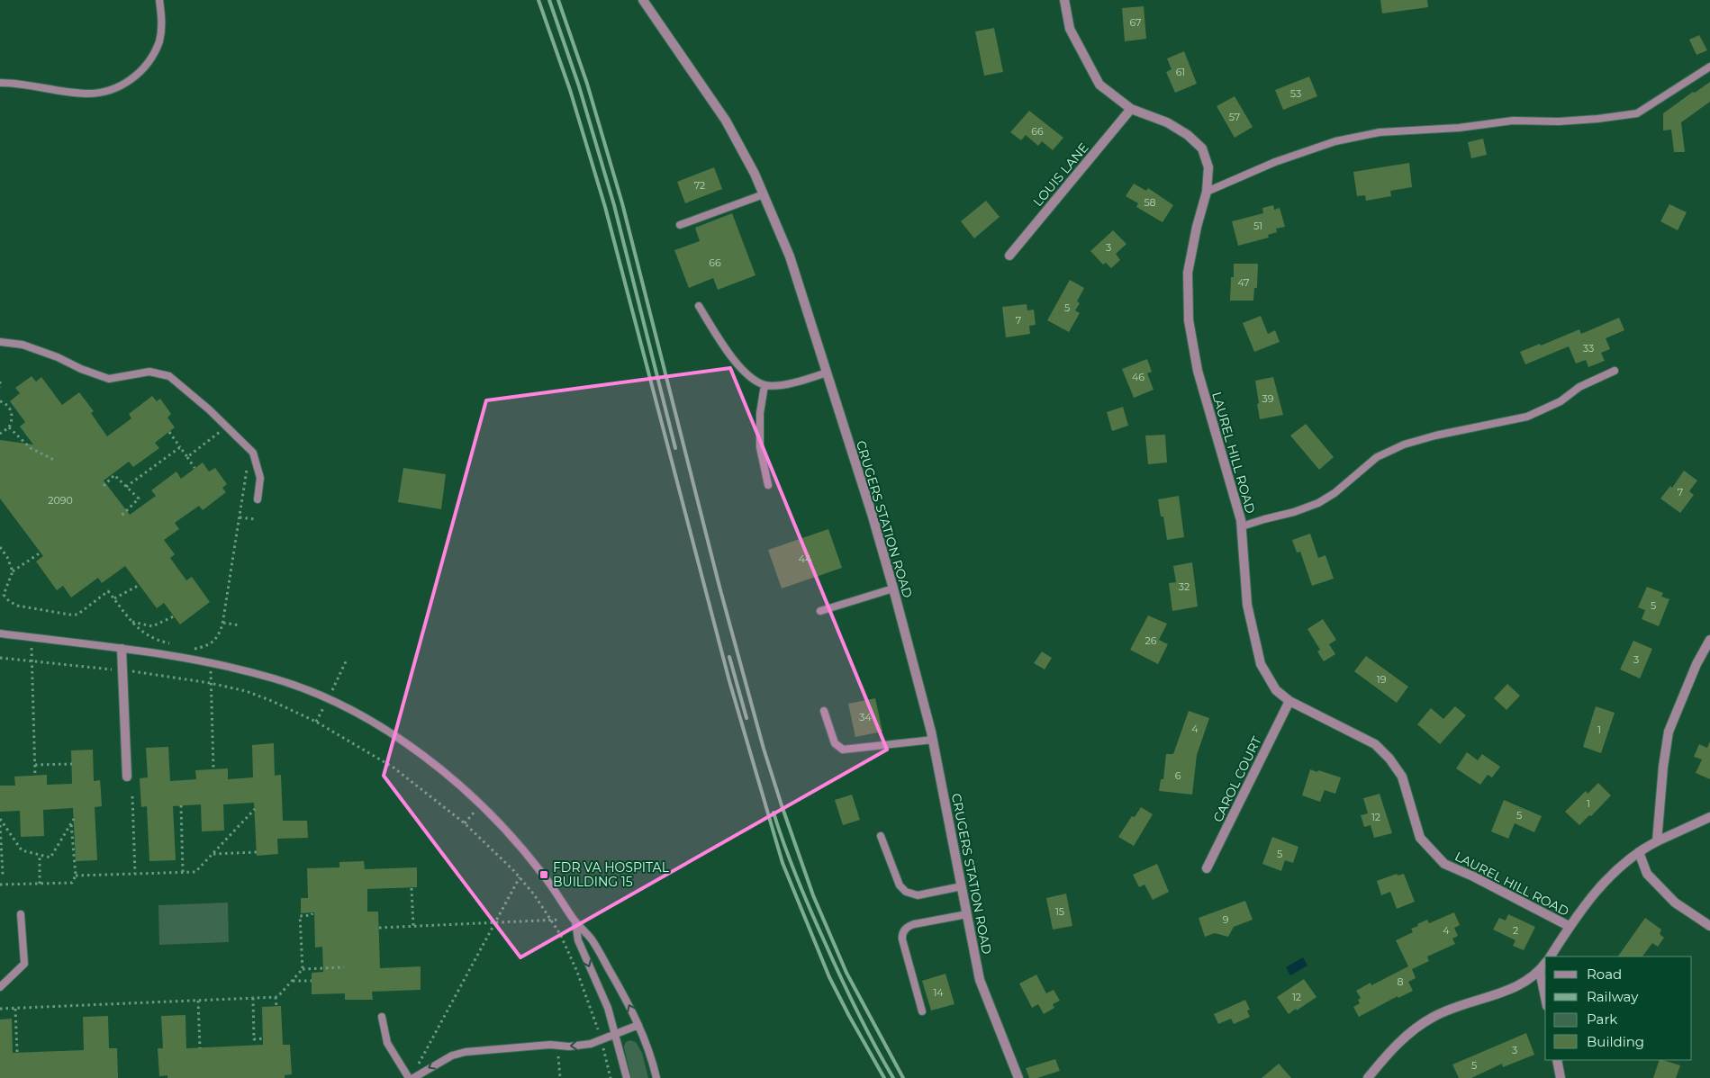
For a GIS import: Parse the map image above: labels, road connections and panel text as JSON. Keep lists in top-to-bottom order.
{
  "streets": {
    "street": [
      "LOUIS LANE",
      "LAUREL HILL ROAD",
      "CRUGERS STATION ROAD",
      "CAROL COURT"
    ]
  },
  "crossings": [
    ["LOUIS LANE", "LAUREL HILL ROAD"],
    ["LAUREL HILL ROAD", "CAROL COURT"]
  ],
  "places": {
    "transit": ["FDR VA HOSPITAL BUILDING 15"]
  },
  "house_numbers": [
    "67",
    "61",
    "53",
    "57",
    "66",
    "72",
    "58",
    "51",
    "3",
    "66",
    "47",
    "5",
    "7",
    "33",
    "46",
    "39",
    "7",
    "2090",
    "44",
    "32",
    "5",
    "26",
    "3",
    "19",
    "34",
    "4",
    "1",
    "6",
    "1",
    "5",
    "12",
    "5",
    "15",
    "9",
    "4",
    "2",
    "8",
    "14",
    "12",
    "3",
    "5"
  ],
  "legend": [
    "Road",
    "Railway",
    "Park",
    "Building"
  ]
}
